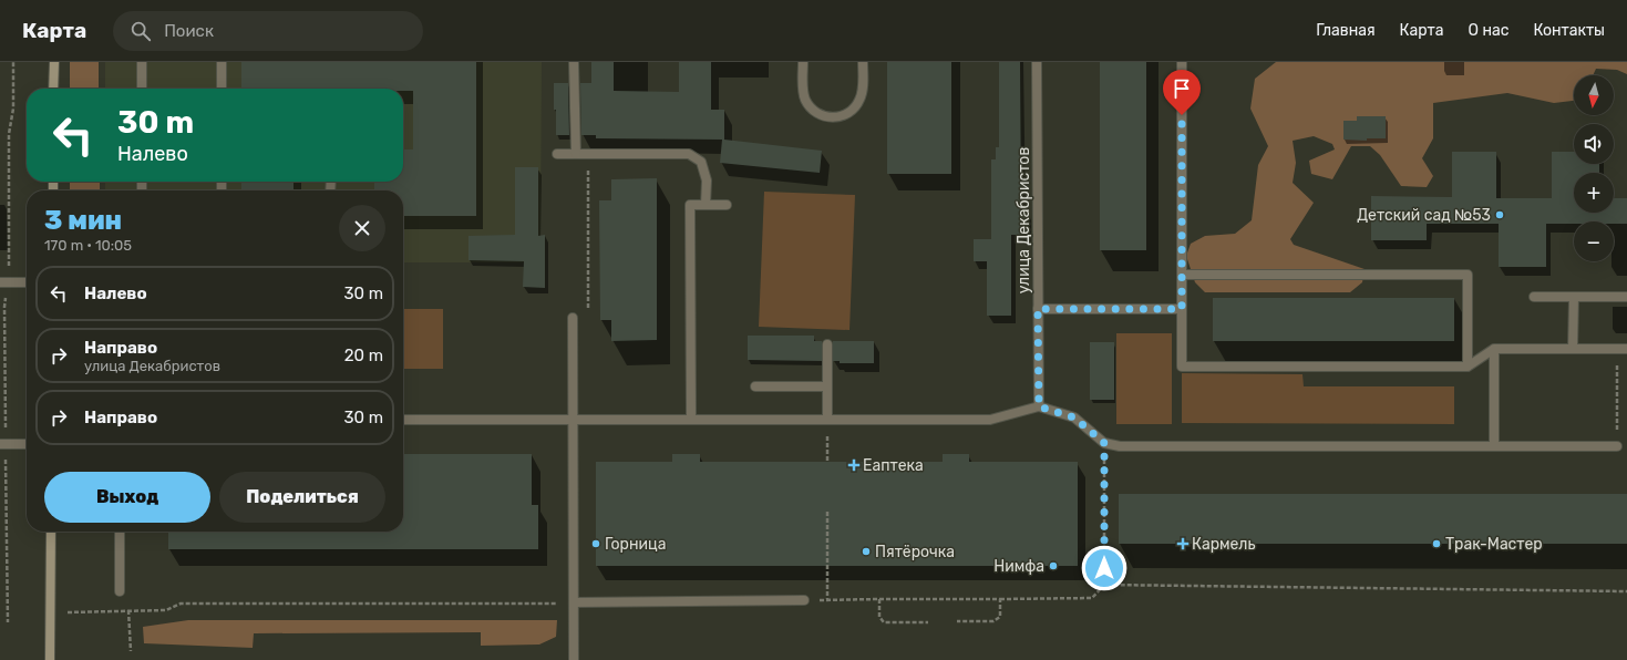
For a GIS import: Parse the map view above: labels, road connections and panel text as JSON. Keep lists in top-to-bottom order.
{
  "streets": {
    "street": ["улица Декабристов"]
  },
  "places": {
    "other": [
      "Детский сад №53",
      "Горница",
      "Трак-Мастер",
      "Пятёрочка",
      "Нимфа"
    ],
    "health": ["Еаптека", "Кармель"]
  },
  "north": "bottom",
  "page": {
    "header": "Карта",
    "search": "Поиск",
    "nav": [
      "Главная",
      "Карта",
      "О нас",
      "Контакты"
    ],
    "map_buttons": ["+", "−"],
    "turn": ["30 m", "Налево"],
    "heading": ["3 мин", "170 m · 10:05"],
    "list": [
      {
        "name": "Налево",
        "value": "30 m"
      },
      {
        "name": "Направо",
        "note": "улица Декабристов",
        "value": "20 m"
      },
      {
        "name": "Направо",
        "value": "30 m"
      }
    ],
    "buttons": ["Выход", "Поделиться"]
  }
}
